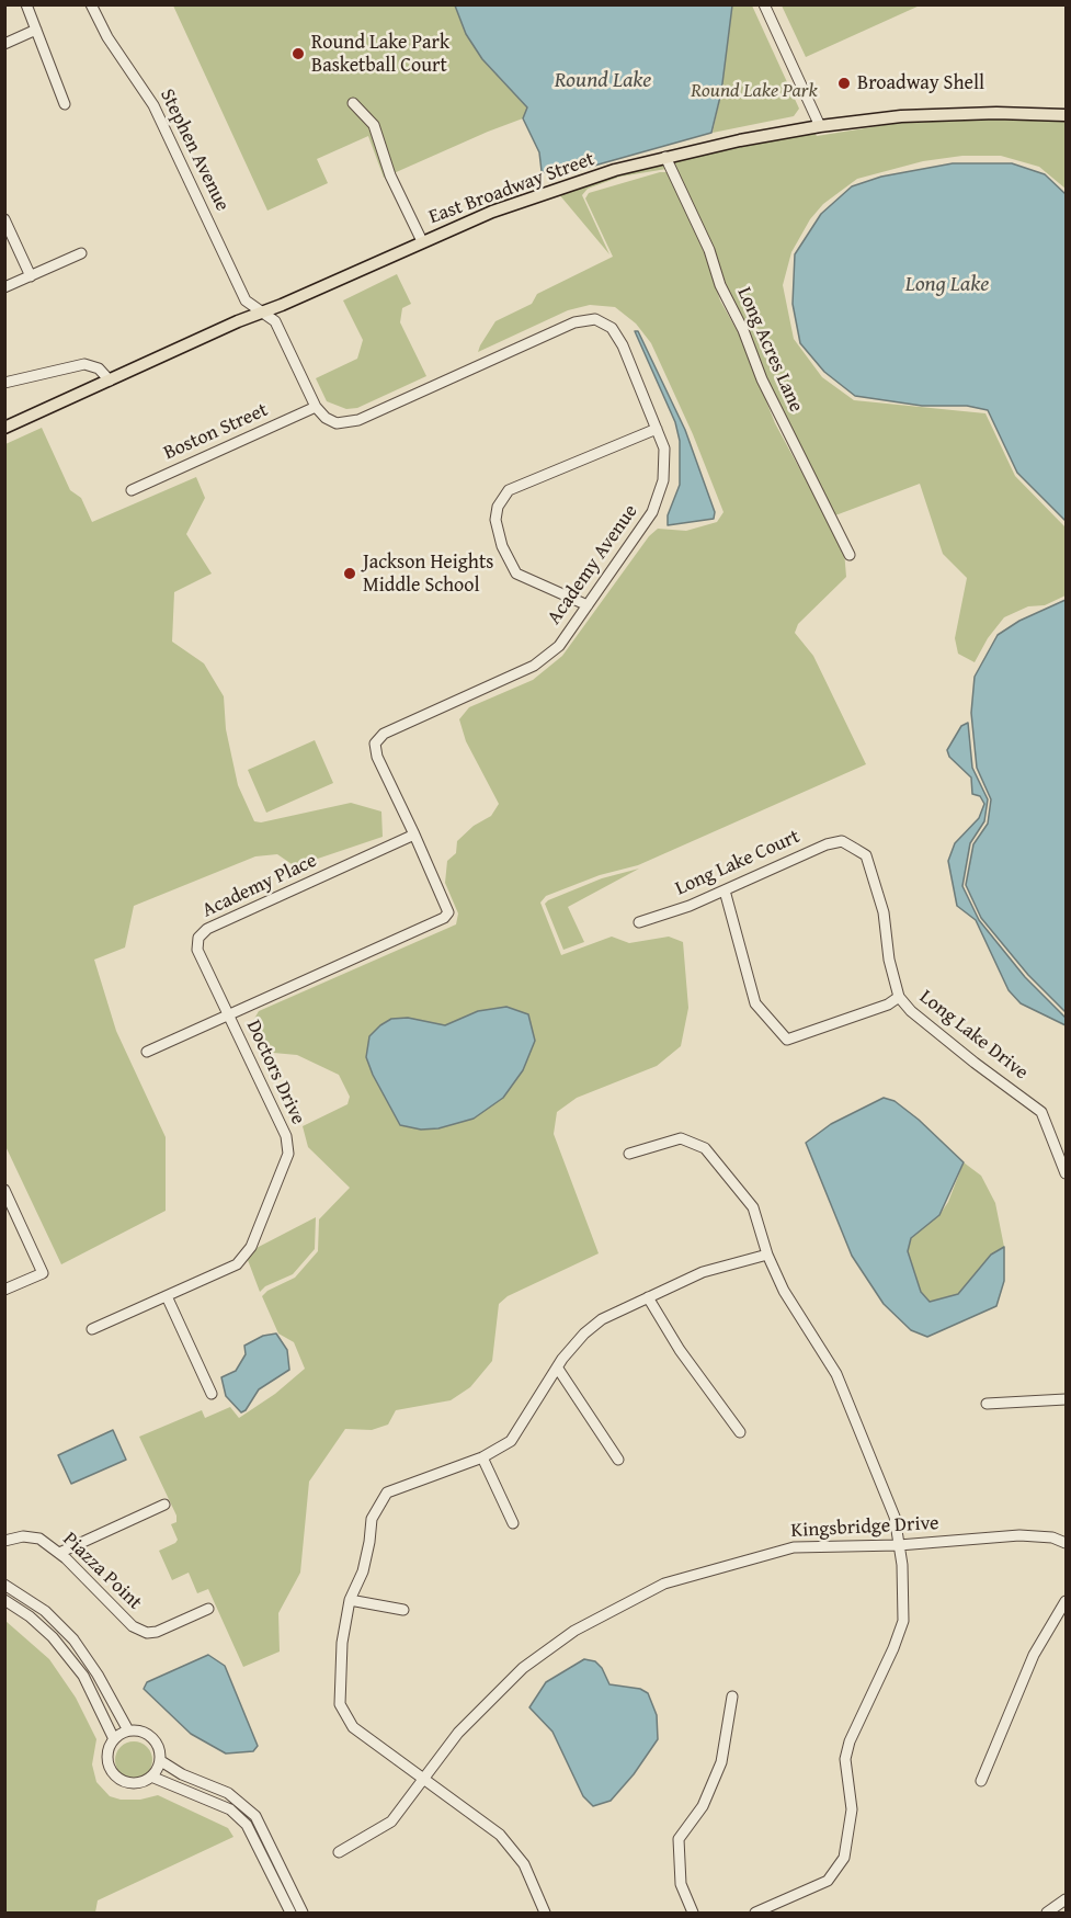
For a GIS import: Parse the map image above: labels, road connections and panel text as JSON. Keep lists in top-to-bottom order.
{
  "streets": {
    "main road": ["East Broadway Street"],
    "street": [
      "Stephen Avenue",
      "Long Acres Lane",
      "Boston Street",
      "Academy Avenue",
      "Long Lake Court",
      "Academy Place",
      "Long Lake Drive",
      "Doctors Drive",
      "Kingsbridge Drive",
      "Piazza Point"
    ]
  },
  "crossings": [
    ["Stephen Avenue", "East Broadway Street"],
    ["East Broadway Street", "Long Acres Lane"],
    ["Boston Street", "Academy Avenue"],
    ["Academy Avenue", "Academy Place"],
    ["Academy Avenue", "Doctors Drive"],
    ["Long Lake Court", "Long Lake Drive"],
    ["Academy Place", "Doctors Drive"]
  ],
  "water": ["Round Lake", "Long Lake"],
  "parks": ["Round Lake Park"],
  "places": ["Round Lake Park Basketball Court", "Broadway Shell", "Jackson Heights Middle School"]
}
